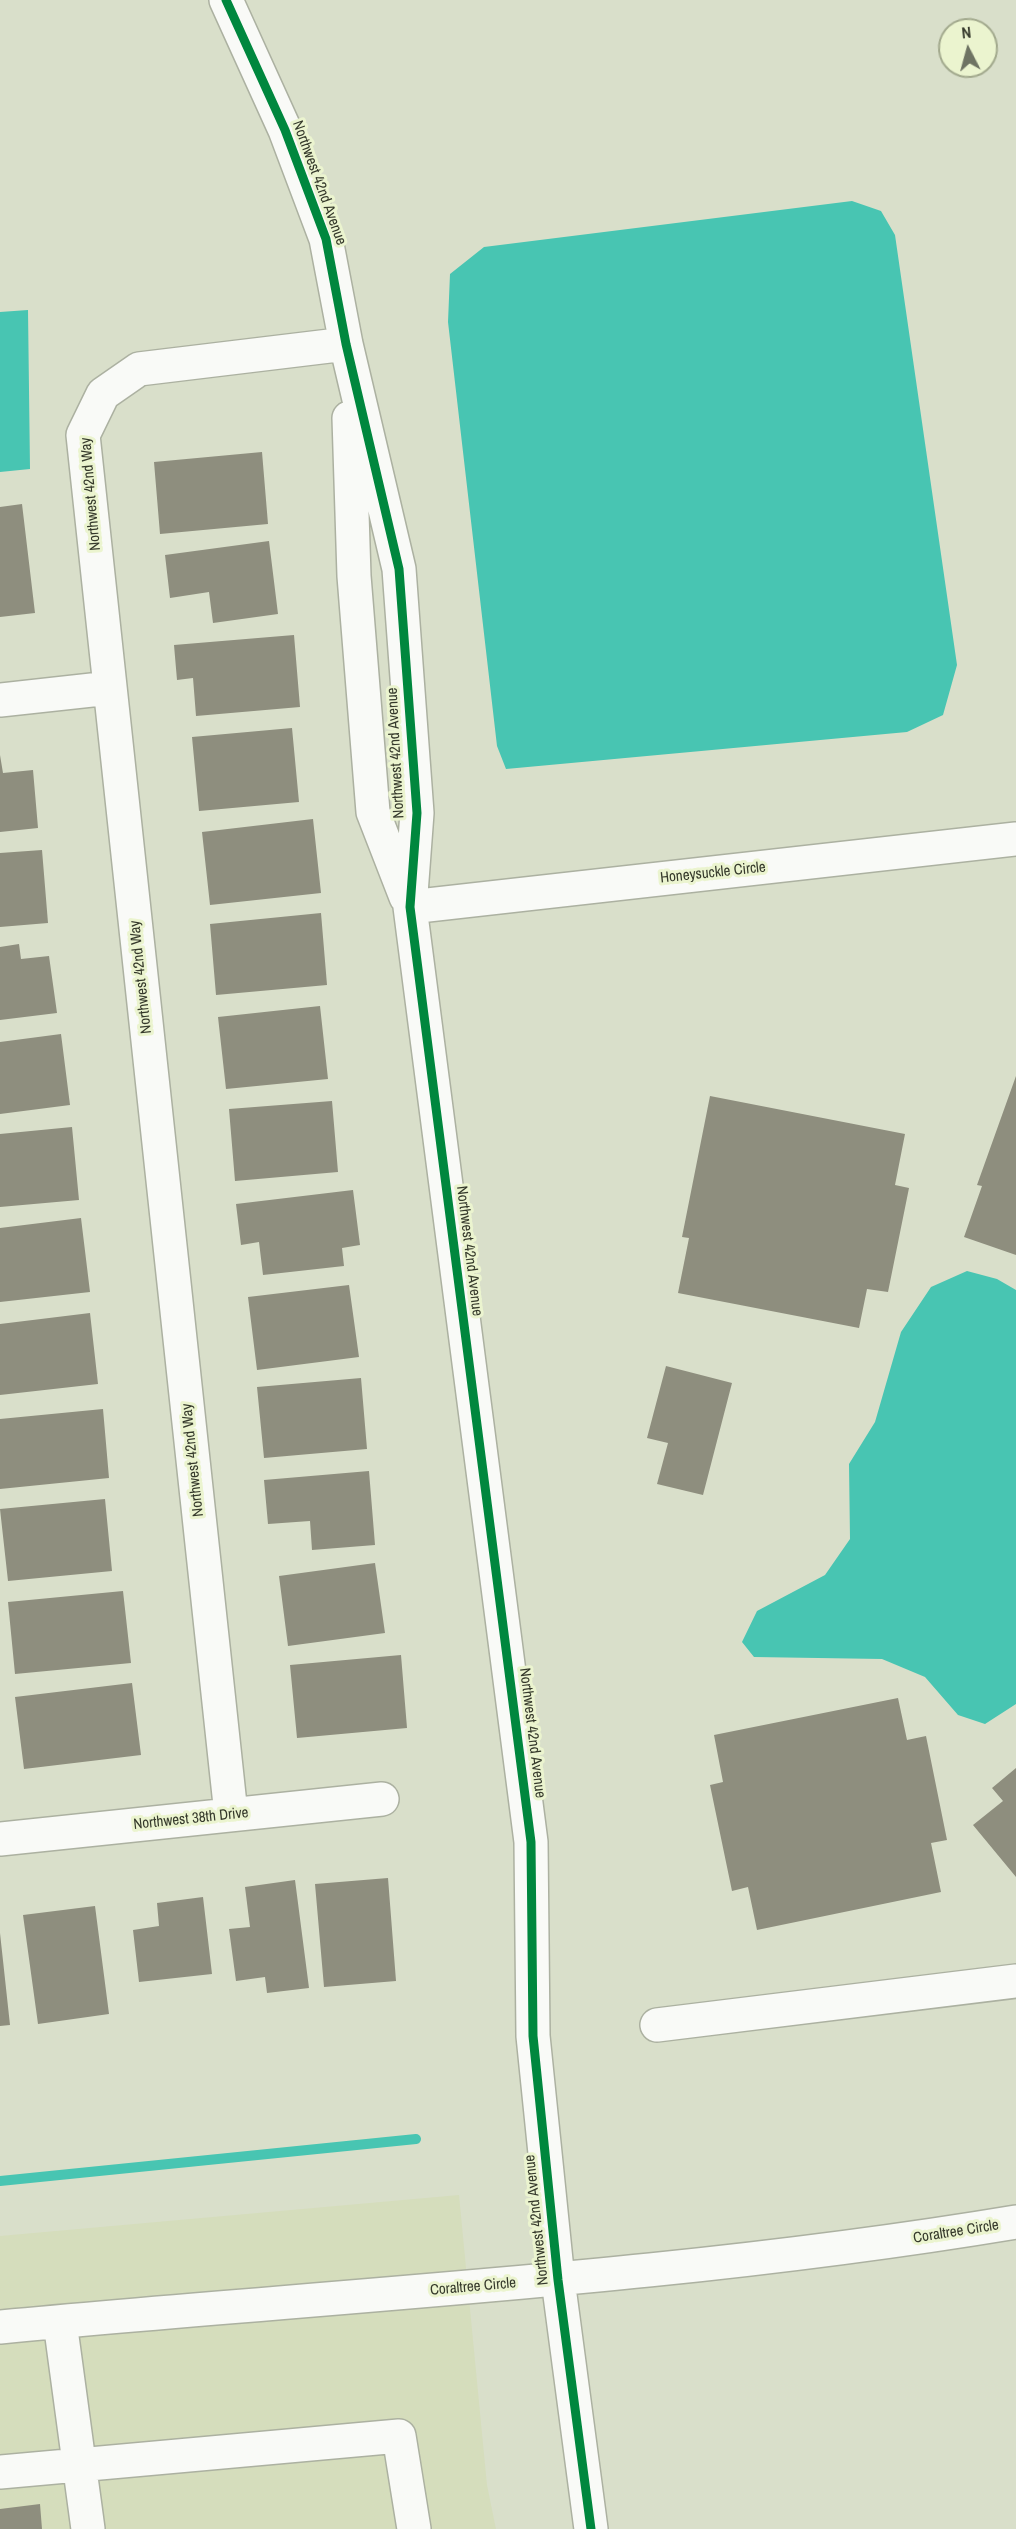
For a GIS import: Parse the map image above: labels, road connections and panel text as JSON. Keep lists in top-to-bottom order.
{
  "streets": {
    "street": [
      "Northwest 42nd Avenue",
      "Northwest 42nd Way",
      "Honeysuckle Circle",
      "Northwest 38th Drive",
      "Coraltree Circle"
    ]
  },
  "crossings": [
    ["Northwest 42nd Avenue", "Northwest 42nd Way"],
    ["Northwest 42nd Avenue", "Honeysuckle Circle"],
    ["Northwest 42nd Avenue", "Coraltree Circle"],
    ["Northwest 42nd Way", "Northwest 38th Drive"]
  ],
  "north": "top"
}
